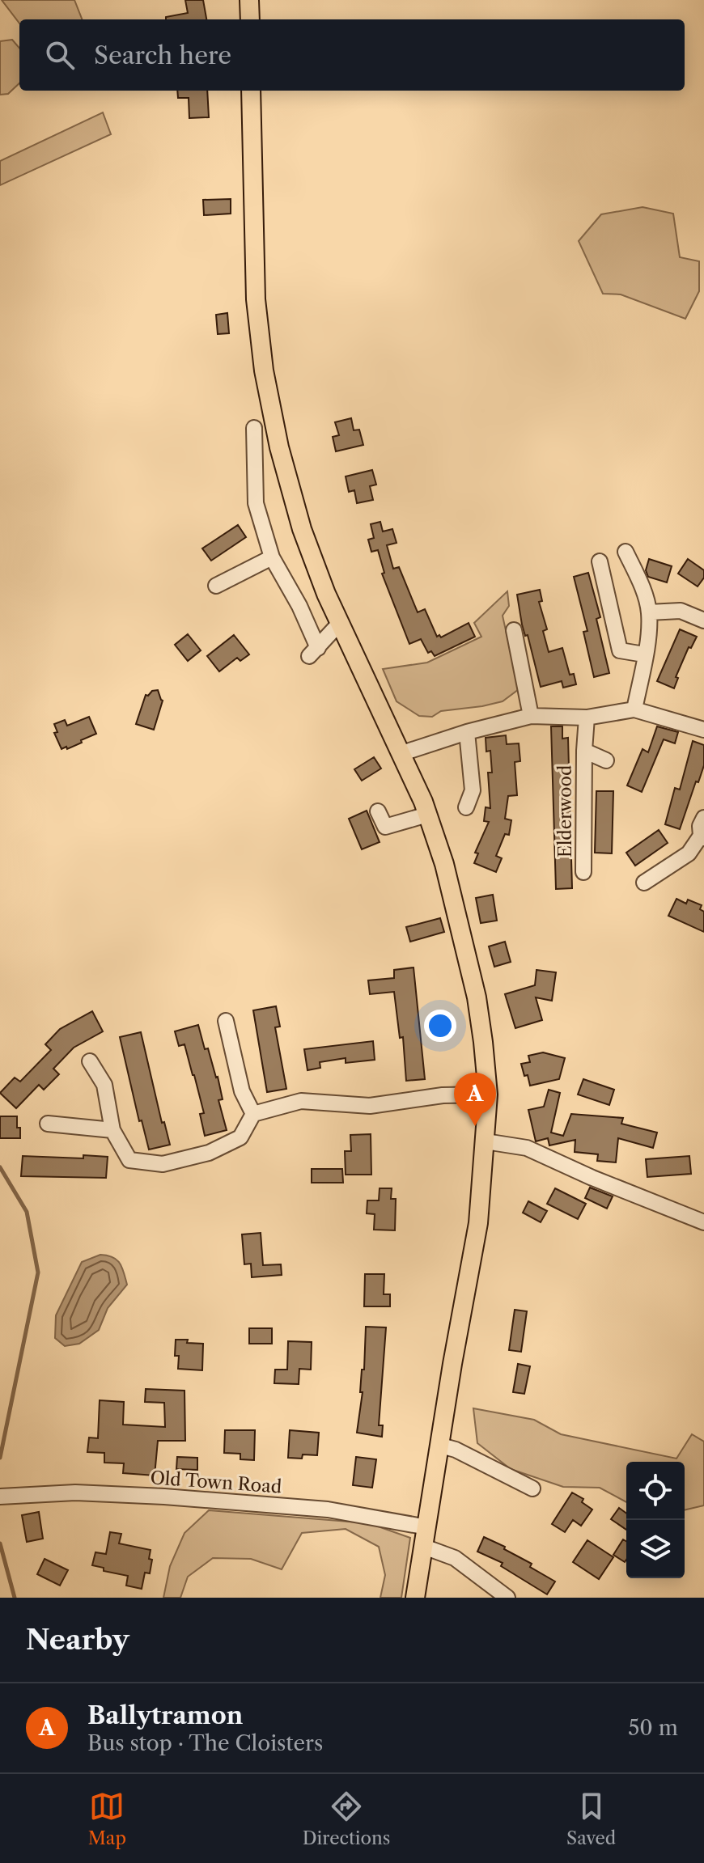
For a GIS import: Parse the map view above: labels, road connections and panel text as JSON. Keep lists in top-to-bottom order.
{
  "streets": {
    "street": ["Elderwood", "Old Town Road"]
  },
  "page": {
    "search": "Search here",
    "pins": "A",
    "heading": "Nearby",
    "list": [
      {
        "mark": "A",
        "name": "Ballytramon",
        "note": "Bus stop · The Cloisters",
        "value": "50 m"
      }
    ],
    "nav": ["Map", "Directions", "Saved"]
  }
}
